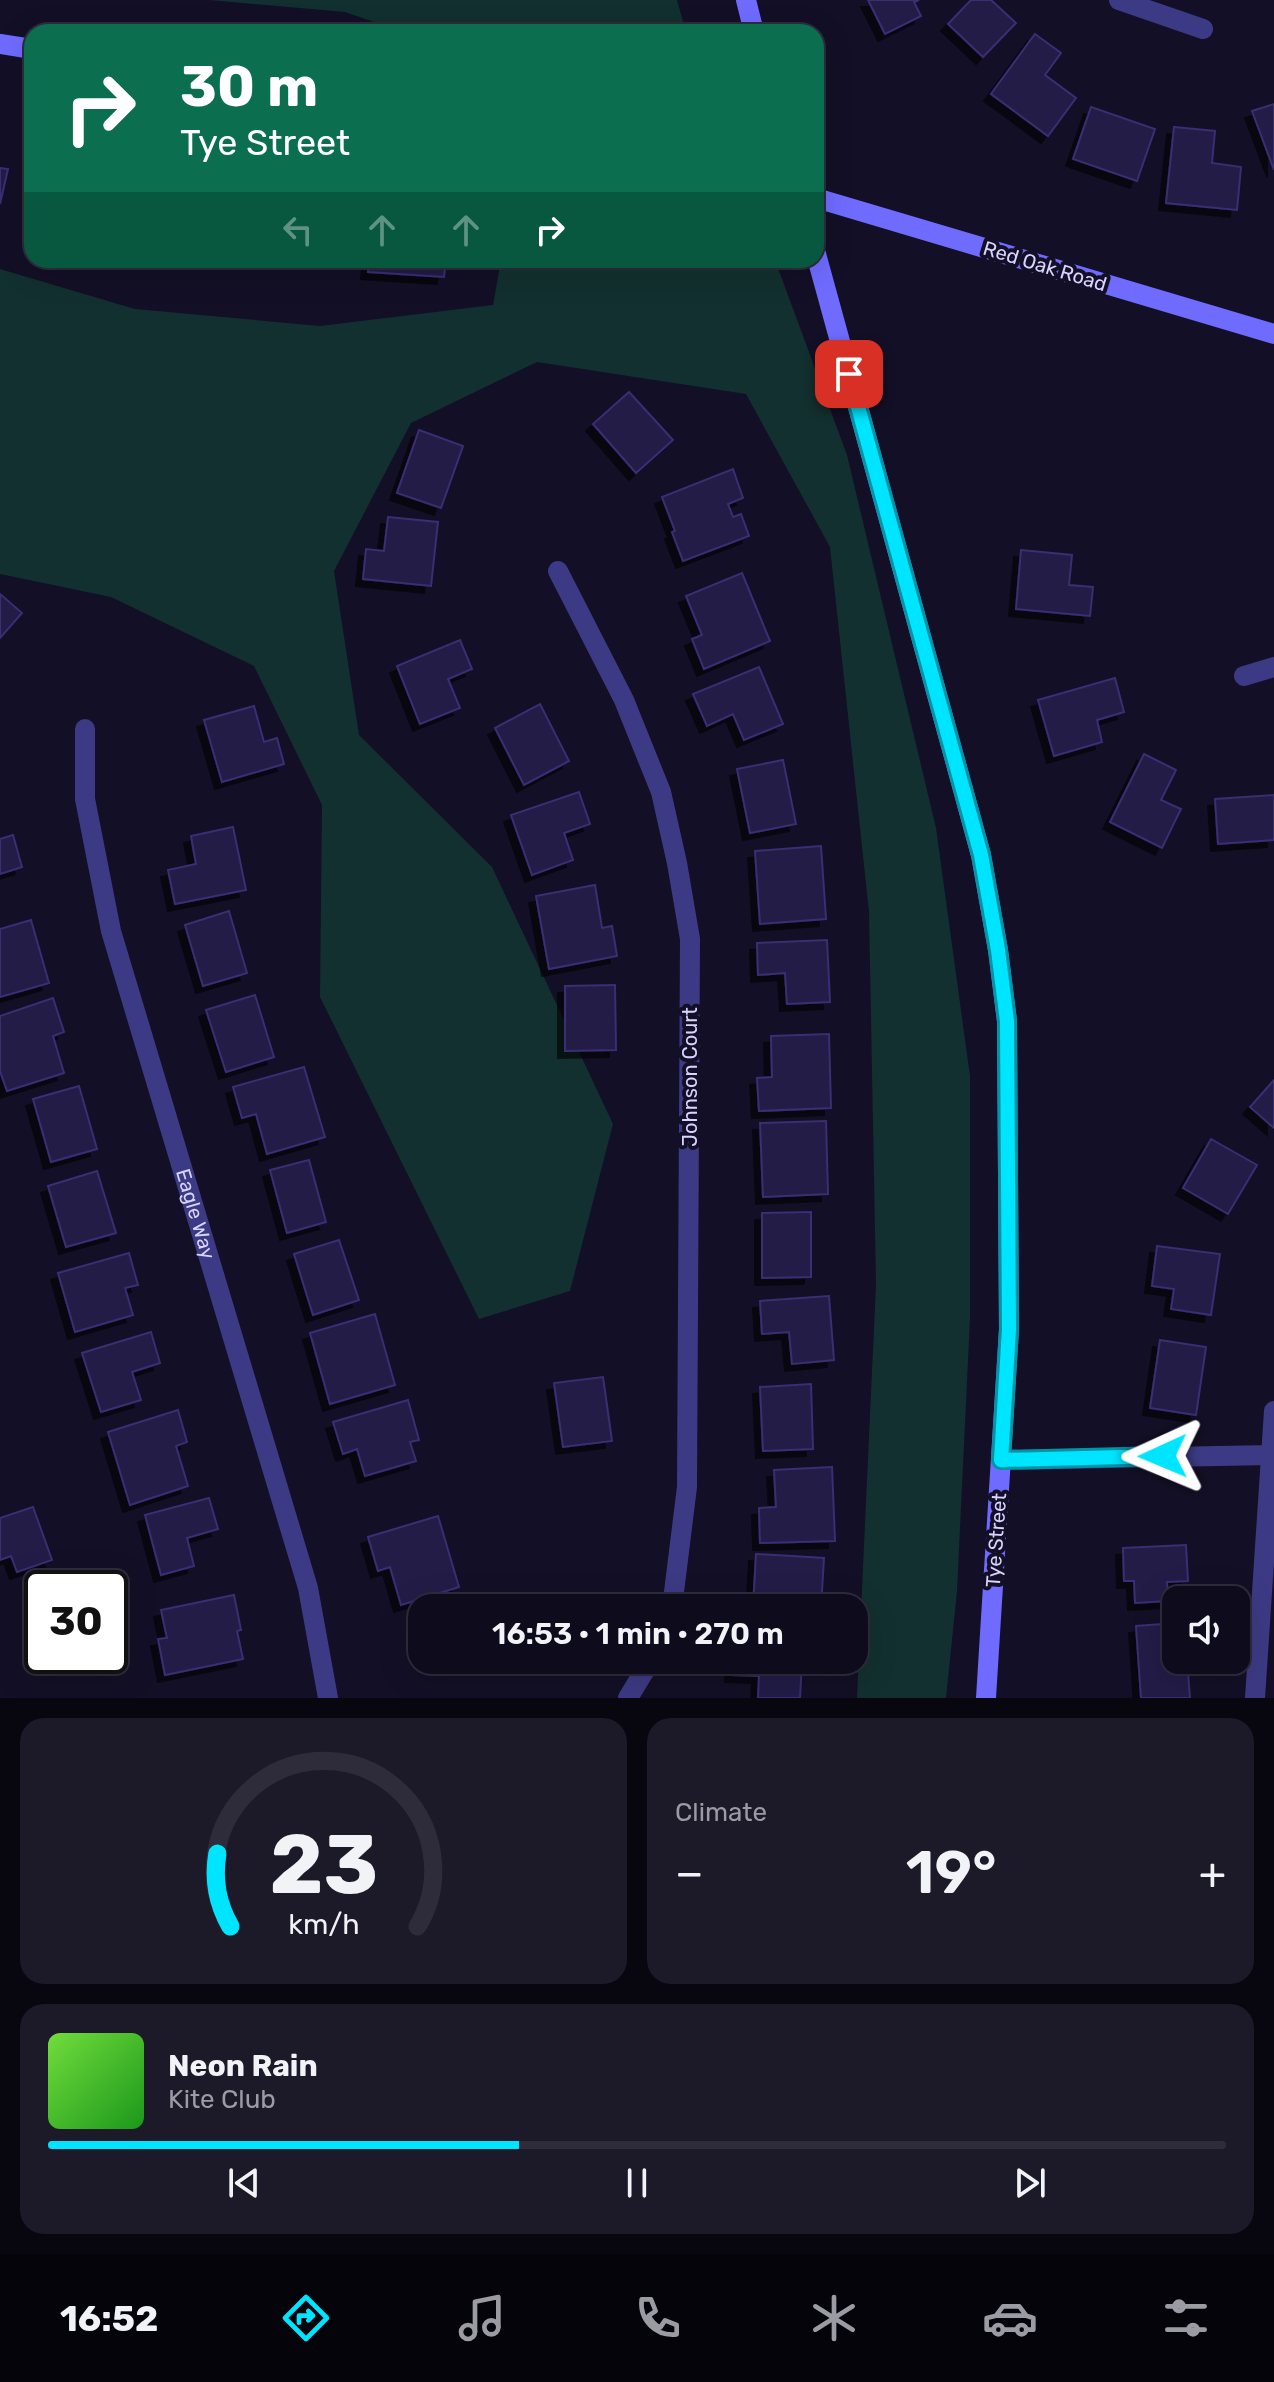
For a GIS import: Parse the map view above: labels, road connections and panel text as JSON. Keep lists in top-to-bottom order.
{
  "streets": {
    "street": [
      "Red Oak Road",
      "Johnson Court",
      "Eagle Way",
      "Tye Street"
    ]
  },
  "page": {
    "turn": ["30 m", "Tye Street"],
    "limit": "30",
    "trip": "16:53 · 1 min · 270 m",
    "tile": "Climate",
    "heat": ["−", "19°", "+"],
    "song": ["Neon Rain", "Kite Club"],
    "tabs": "16:52",
    "gauge": ["23", "km/h"]
  }
}
